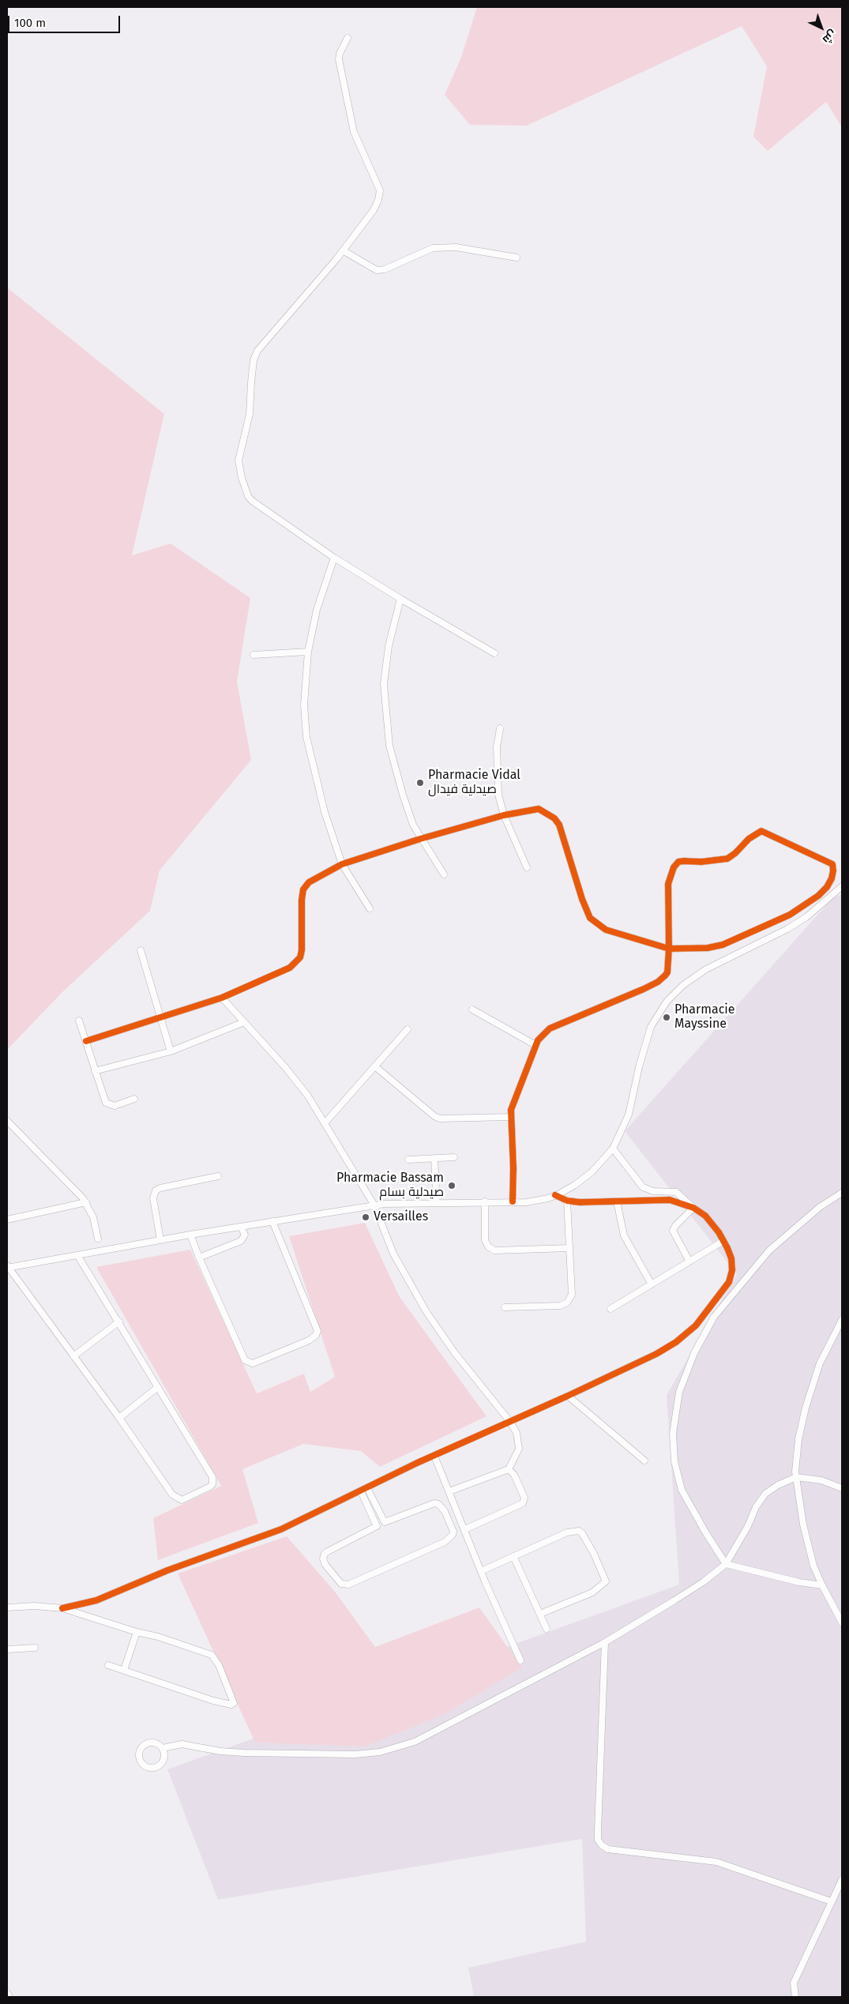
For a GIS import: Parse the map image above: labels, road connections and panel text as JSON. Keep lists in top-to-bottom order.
{
  "places": [
    "Pharmacie Vidal صيدلية فيدال",
    "Pharmacie Mayssine",
    "Pharmacie Bassam صيدلية بسام",
    "Versailles"
  ],
  "scale_bar": "100 m",
  "north": "bottom right"
}
